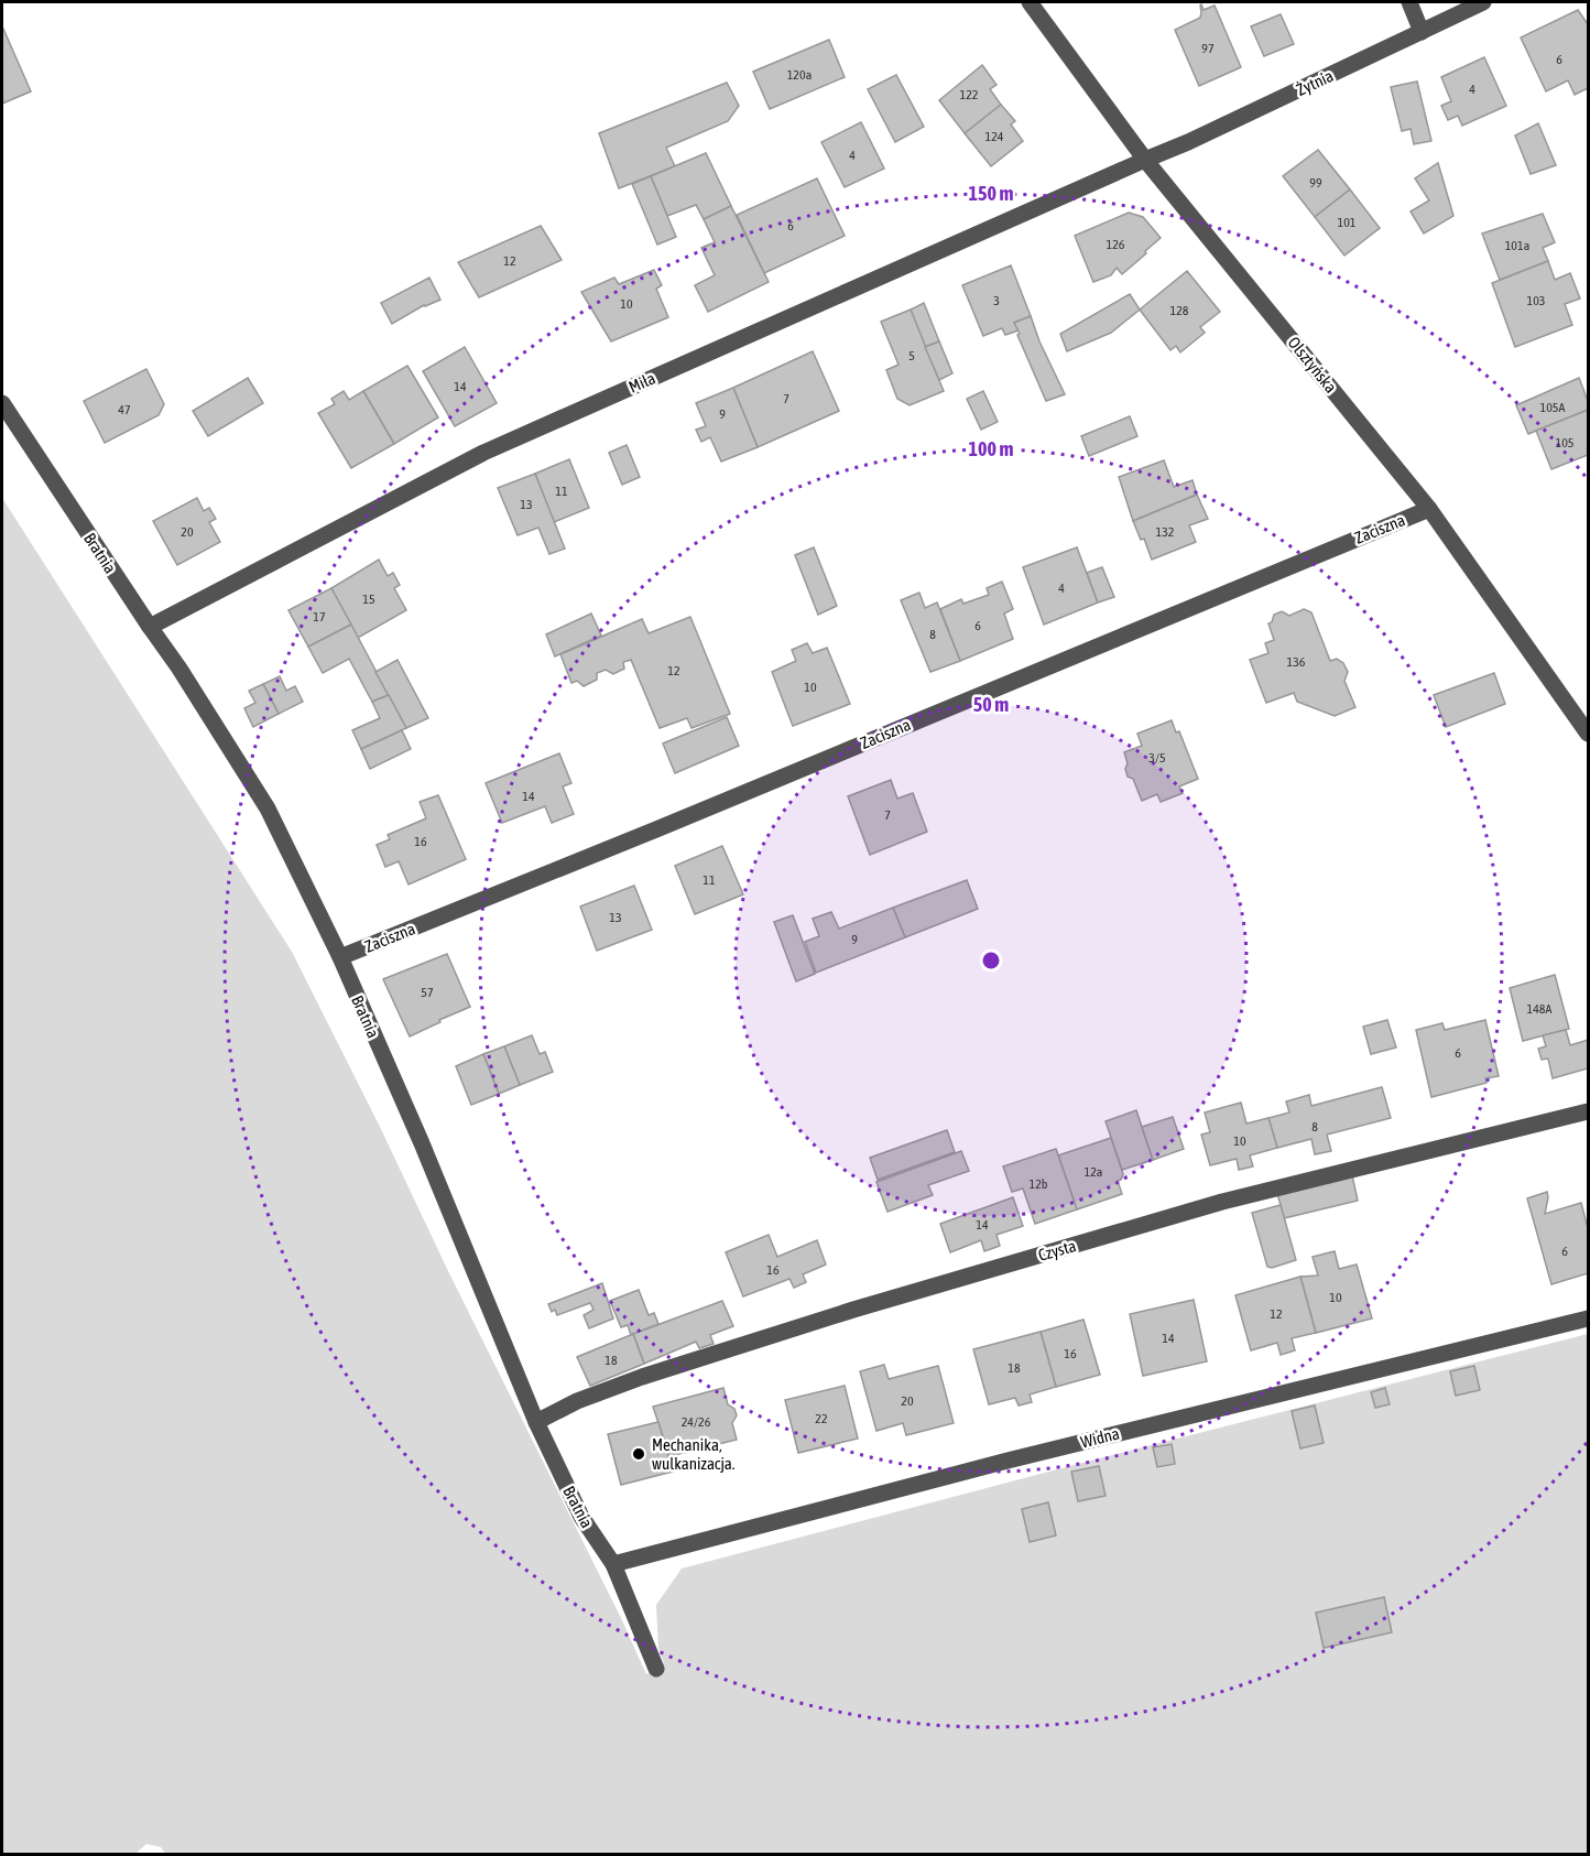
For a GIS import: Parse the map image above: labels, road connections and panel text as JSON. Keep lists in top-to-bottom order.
{
  "streets": {
    "street": [
      "Żytnia",
      "Olsztyńska",
      "Miła",
      "Zaciszna",
      "Bratnia",
      "Czysta",
      "Widna"
    ]
  },
  "crossings": [
    ["Żytnia", "Olsztyńska"],
    ["Żytnia", "Miła"],
    ["Olsztyńska", "Miła"],
    ["Olsztyńska", "Zaciszna"],
    ["Miła", "Bratnia"],
    ["Zaciszna", "Bratnia"],
    ["Bratnia", "Czysta"],
    ["Bratnia", "Widna"]
  ],
  "places": ["Mechanika, wulkanizacja."],
  "house_numbers": [
    "97",
    "6",
    "120a",
    "4",
    "122",
    "124",
    "4",
    "99",
    "101",
    "6",
    "126",
    "101a",
    "12",
    "3",
    "103",
    "10",
    "128",
    "5",
    "14",
    "7",
    "105A",
    "47",
    "9",
    "105",
    "11",
    "13",
    "20",
    "132",
    "4",
    "15",
    "17",
    "6",
    "8",
    "136",
    "12",
    "10",
    "3/5",
    "14",
    "7",
    "16",
    "11",
    "13",
    "9",
    "57",
    "148A",
    "6",
    "8",
    "10",
    "12a",
    "12b",
    "14",
    "6",
    "16",
    "10",
    "12",
    "14",
    "16",
    "18",
    "18",
    "20",
    "22",
    "24/26"
  ],
  "rings": ["150 m", "100 m", "50 m"]
}
